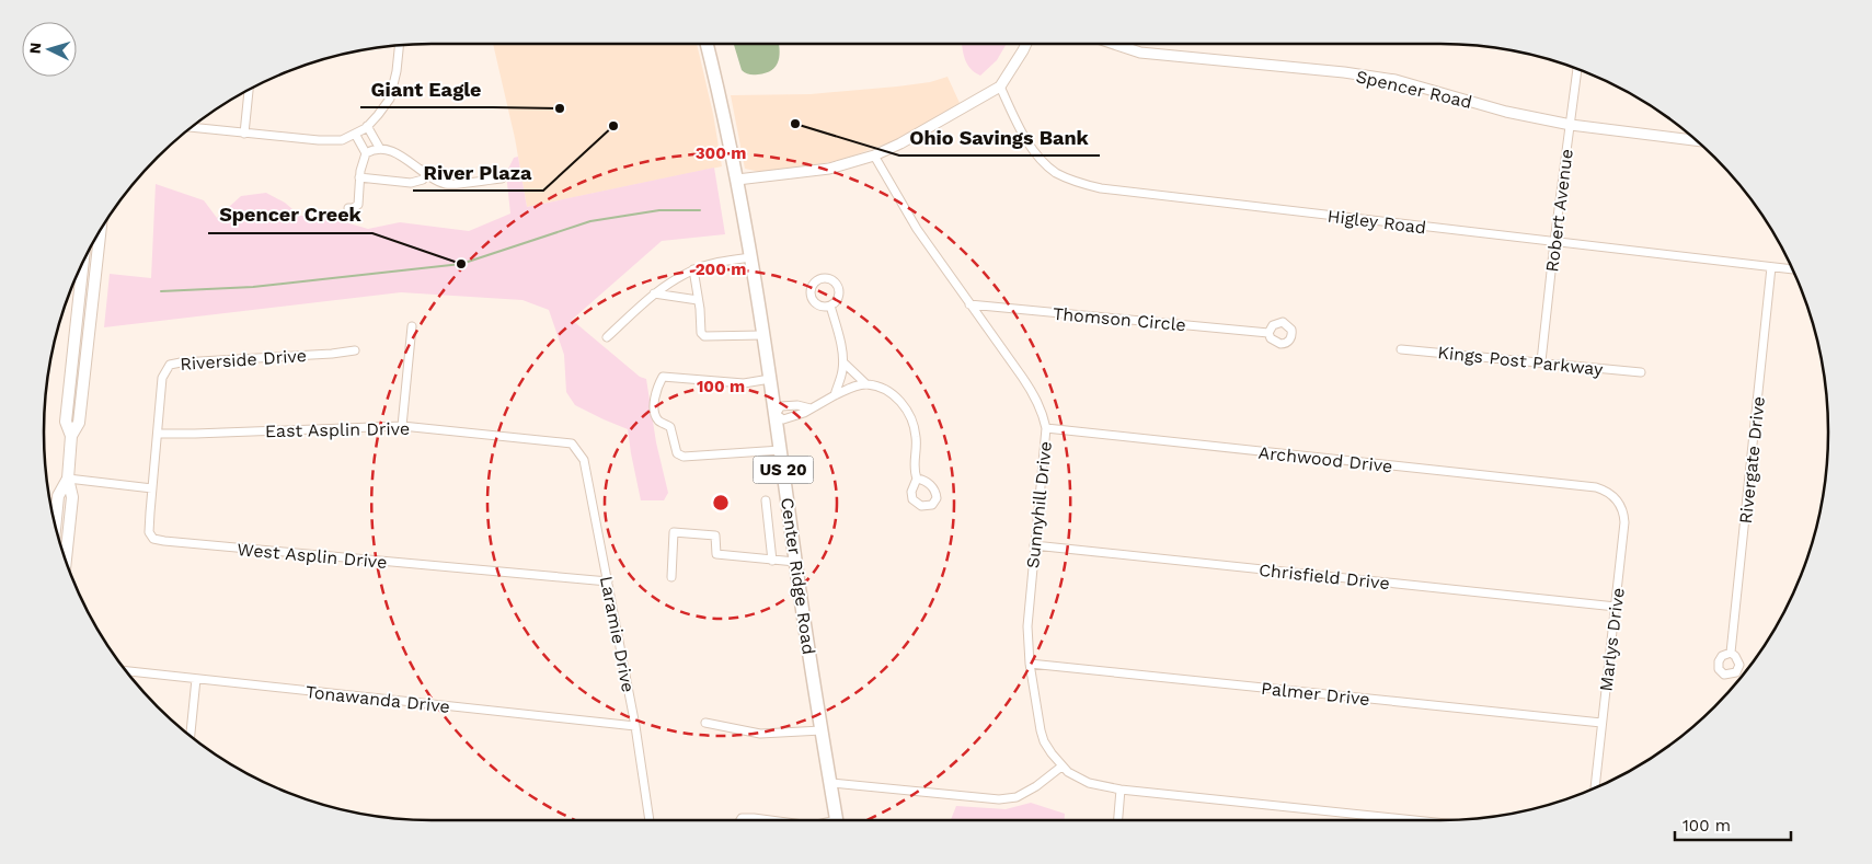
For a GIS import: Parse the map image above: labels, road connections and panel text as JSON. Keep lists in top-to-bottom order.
{
  "streets": {
    "main road": ["US 20", "Center Ridge Road"],
    "street": [
      "Spencer Road",
      "Robert Avenue",
      "Higley Road",
      "Thomson Circle",
      "Riverside Drive",
      "Kings Post Parkway",
      "East Asplin Drive",
      "Archwood Drive",
      "Rivergate Drive",
      "Sunnyhill Drive",
      "West Asplin Drive",
      "Chrisfield Drive",
      "Laramie Drive",
      "Marlys Drive",
      "Palmer Drive",
      "Tonawanda Drive"
    ]
  },
  "crossings": [
    ["Spencer Road", "Robert Avenue"],
    ["Robert Avenue", "Higley Road"],
    ["Robert Avenue", "Kings Post Parkway"],
    ["Higley Road", "Rivergate Drive"],
    ["Thomson Circle", "Sunnyhill Drive"],
    ["Riverside Drive", "East Asplin Drive"],
    ["East Asplin Drive", "Laramie Drive"],
    ["Archwood Drive", "Sunnyhill Drive"],
    ["Archwood Drive", "Marlys Drive"],
    ["Sunnyhill Drive", "Chrisfield Drive"],
    ["Sunnyhill Drive", "Palmer Drive"],
    ["West Asplin Drive", "Laramie Drive"],
    ["Chrisfield Drive", "Marlys Drive"],
    ["Laramie Drive", "Tonawanda Drive"],
    ["Marlys Drive", "Palmer Drive"]
  ],
  "places": [
    "Giant Eagle",
    "Ohio Savings Bank",
    "River Plaza",
    "Spencer Creek"
  ],
  "scale_bar": "100 m",
  "north": "left",
  "rings": ["300 m", "200 m", "100 m"]
}
